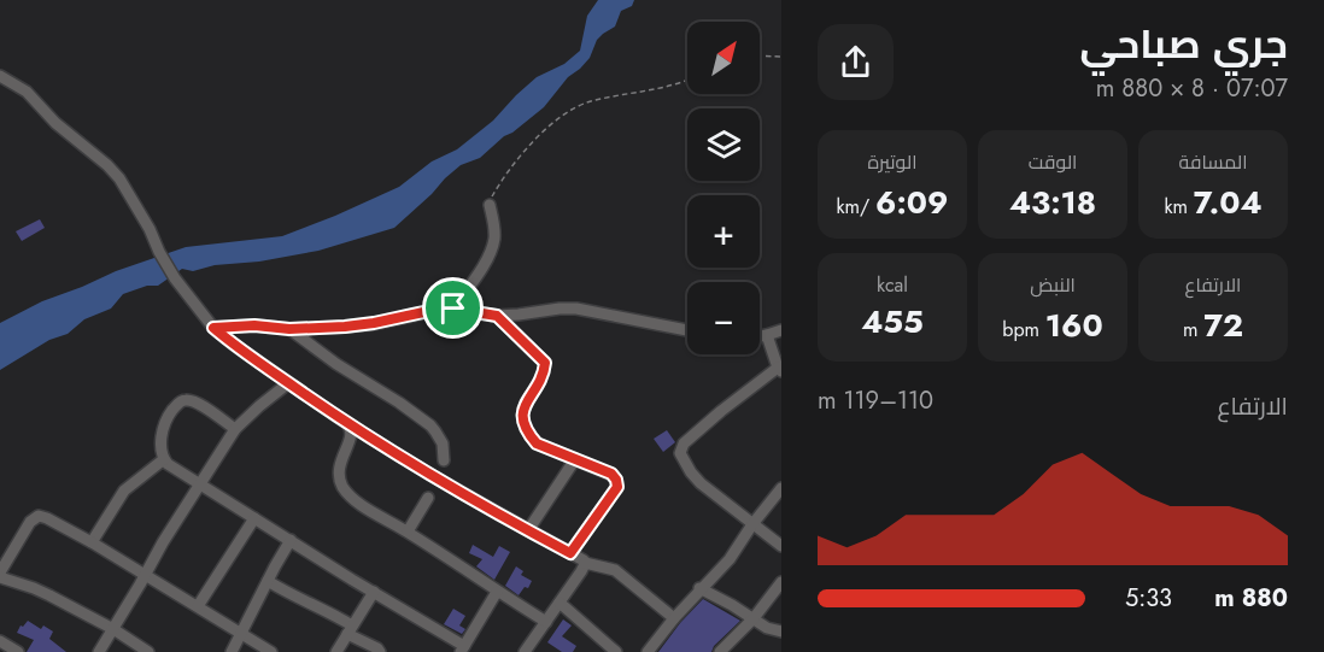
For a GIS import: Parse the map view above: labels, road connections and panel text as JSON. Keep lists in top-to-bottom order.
{
  "north": "top right",
  "page": {
    "heading": ["جري صباحي", "07:07 · 8 × 880 m"],
    "map_buttons": ["+", "−"],
    "stats": [
      ["المسافة", "7.04 km"],
      ["الوقت", "43:18"],
      ["الوتيرة", "6:09 /km"],
      ["الارتفاع", "72 m"],
      ["النبض", "160 bpm"],
      ["kcal", "455"]
    ],
    "chart": ["الارتفاع", "110–119 m"],
    "list": [
      {
        "name": "880 m",
        "note": "5:33"
      }
    ]
  }
}
